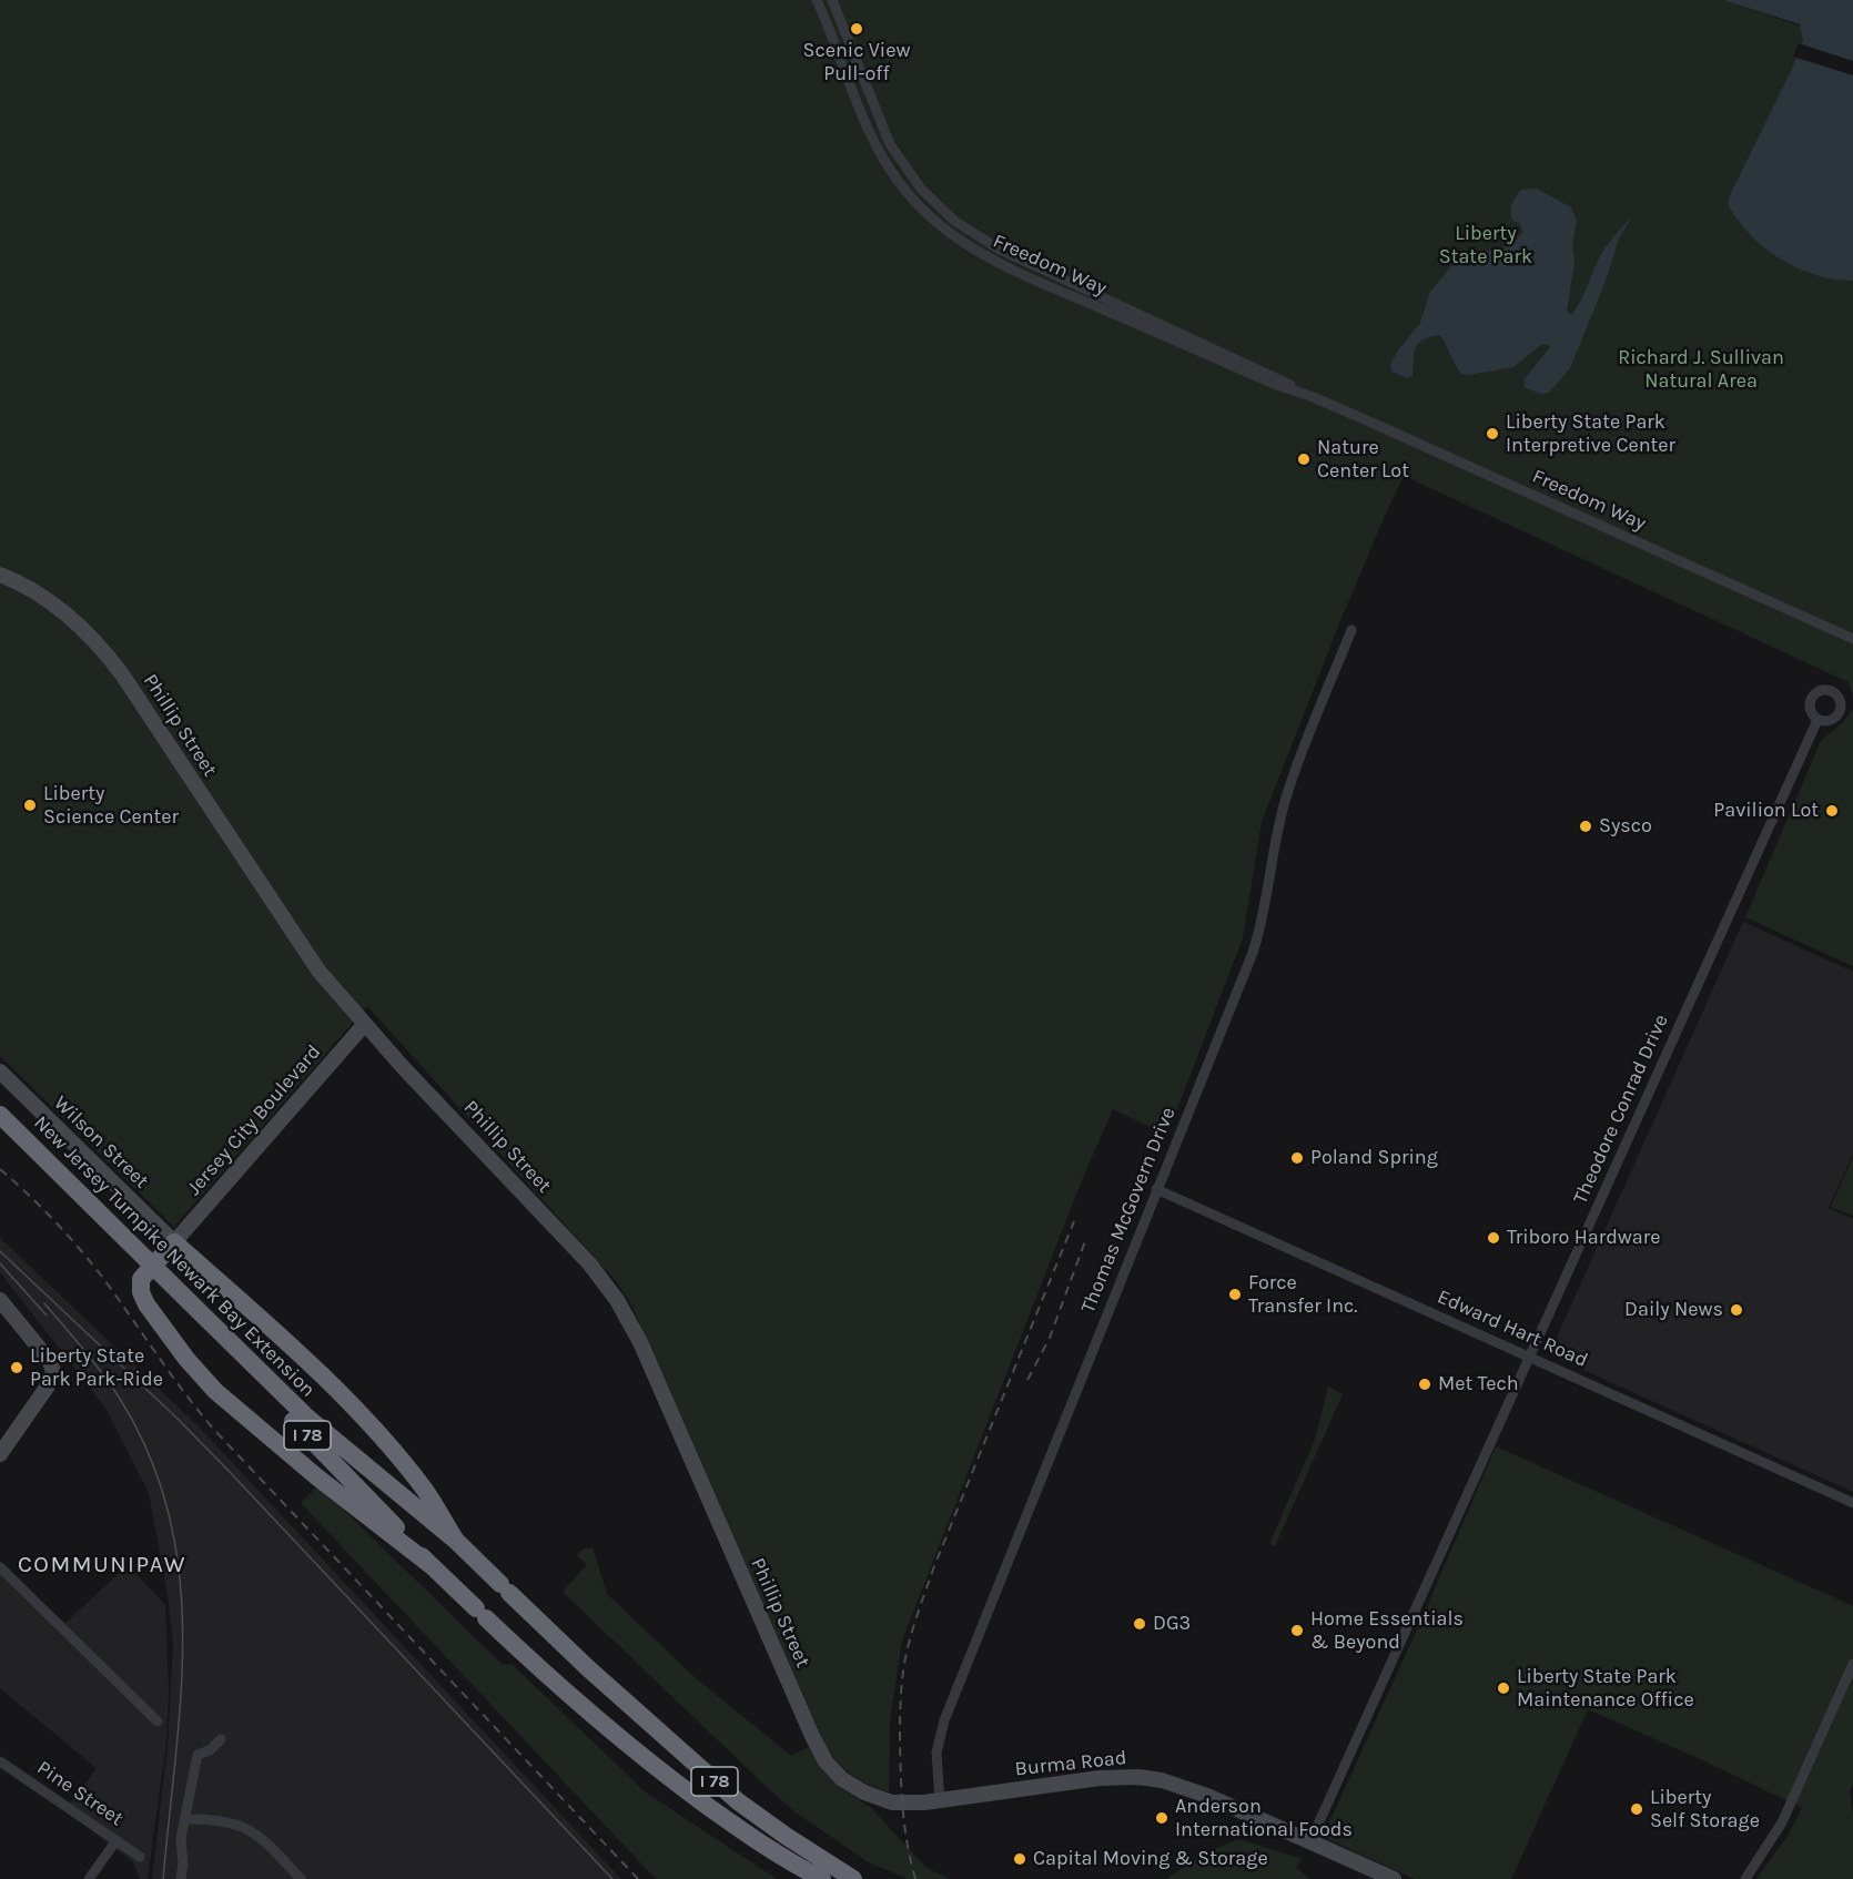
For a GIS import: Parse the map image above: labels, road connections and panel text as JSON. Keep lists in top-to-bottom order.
{
  "streets": {
    "highway": ["New Jersey Turnpike Newark Bay Extension", "I 78"],
    "street": [
      "Freedom Way",
      "Phillip Street",
      "Theodore Conrad Drive",
      "Jersey City Boulevard",
      "Wilson Street",
      "Thomas McGovern Drive",
      "Edward Hart Road",
      "Burma Road",
      "Pine Street"
    ]
  },
  "crossings": [
    ["Phillip Street", "Jersey City Boulevard"],
    ["Phillip Street", "Burma Road"],
    ["Theodore Conrad Drive", "Edward Hart Road"],
    ["Theodore Conrad Drive", "Burma Road"],
    ["Jersey City Boulevard", "Wilson Street"],
    ["Thomas McGovern Drive", "Edward Hart Road"],
    ["Thomas McGovern Drive", "Burma Road"]
  ],
  "districts": ["COMMUNIPAW"],
  "parks": ["Liberty State Park", "Richard J. Sullivan Natural Area"],
  "places": [
    "Scenic View Pull-off",
    "Liberty State Park Interpretive Center",
    "Nature Center Lot",
    "Liberty Science Center",
    "Pavilion Lot",
    "Sysco",
    "Poland Spring",
    "Triboro Hardware",
    "Force Transfer Inc.",
    "Daily News",
    "Liberty State Park Park-Ride",
    "Met Tech",
    "DG3",
    "Home Essentials & Beyond",
    "Liberty State Park Maintenance Office",
    "Liberty Self Storage",
    "Anderson International Foods",
    "Capital Moving & Storage"
  ]
}
